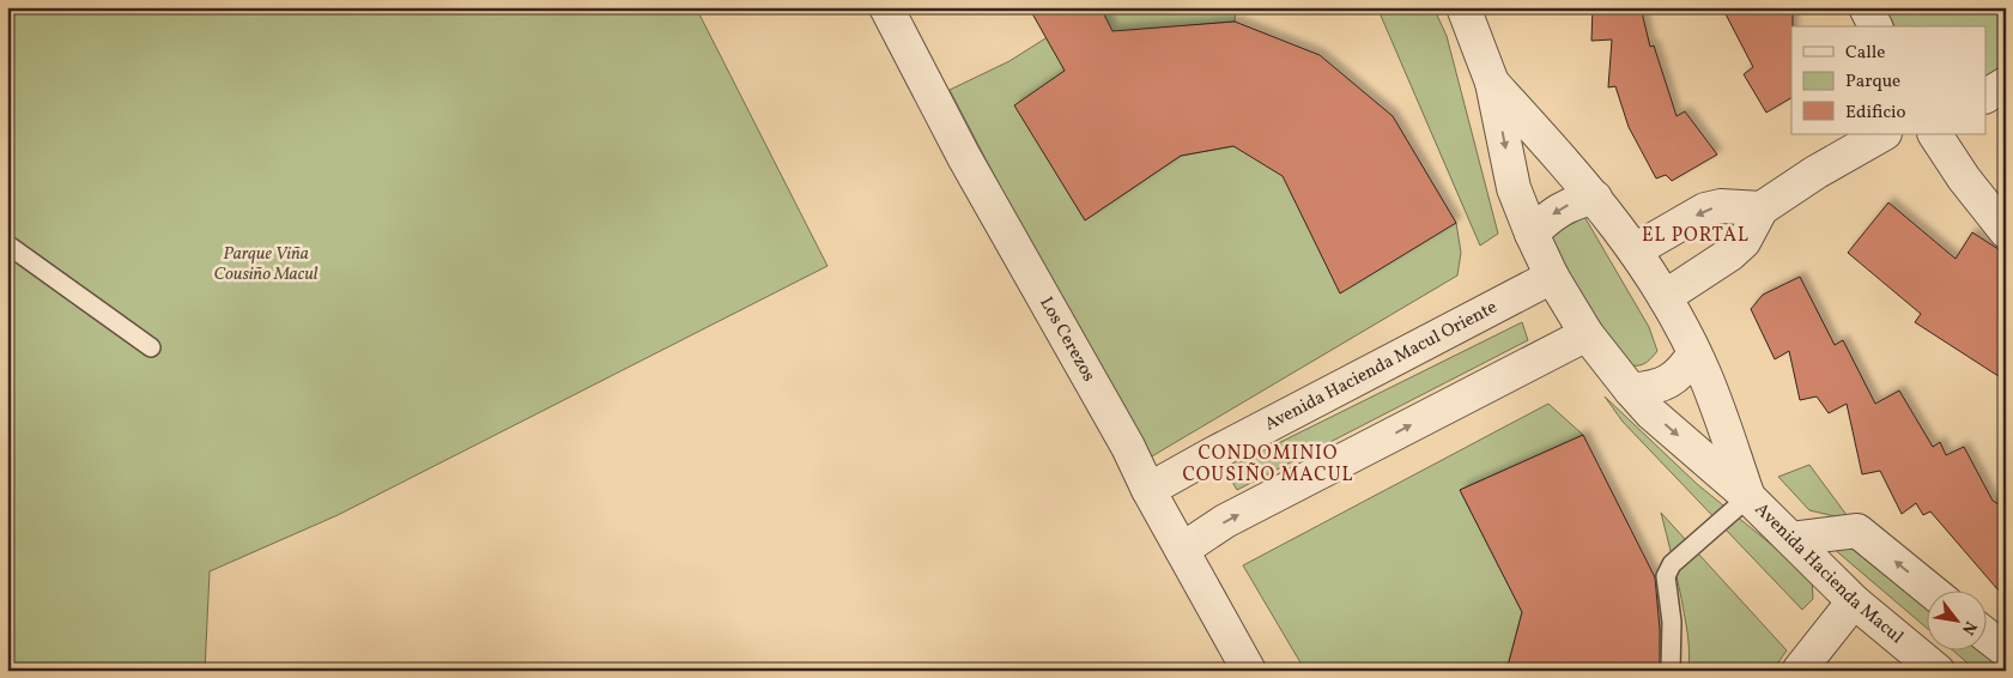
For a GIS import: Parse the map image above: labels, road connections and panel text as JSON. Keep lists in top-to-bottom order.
{
  "streets": {
    "street": ["Los Cerezos", "Avenida Hacienda Macul Oriente", "Avenida Hacienda Macul"]
  },
  "crossings": [
    ["Los Cerezos", "Avenida Hacienda Macul Oriente"],
    ["Avenida Hacienda Macul Oriente", "Avenida Hacienda Macul"]
  ],
  "districts": ["EL PORTAL", "CONDOMINIO COUSIÑO MACUL"],
  "parks": ["Parque Viña Cousiño Macul"],
  "legend": ["Calle", "Parque", "Edificio"],
  "north": "bottom right"
}
